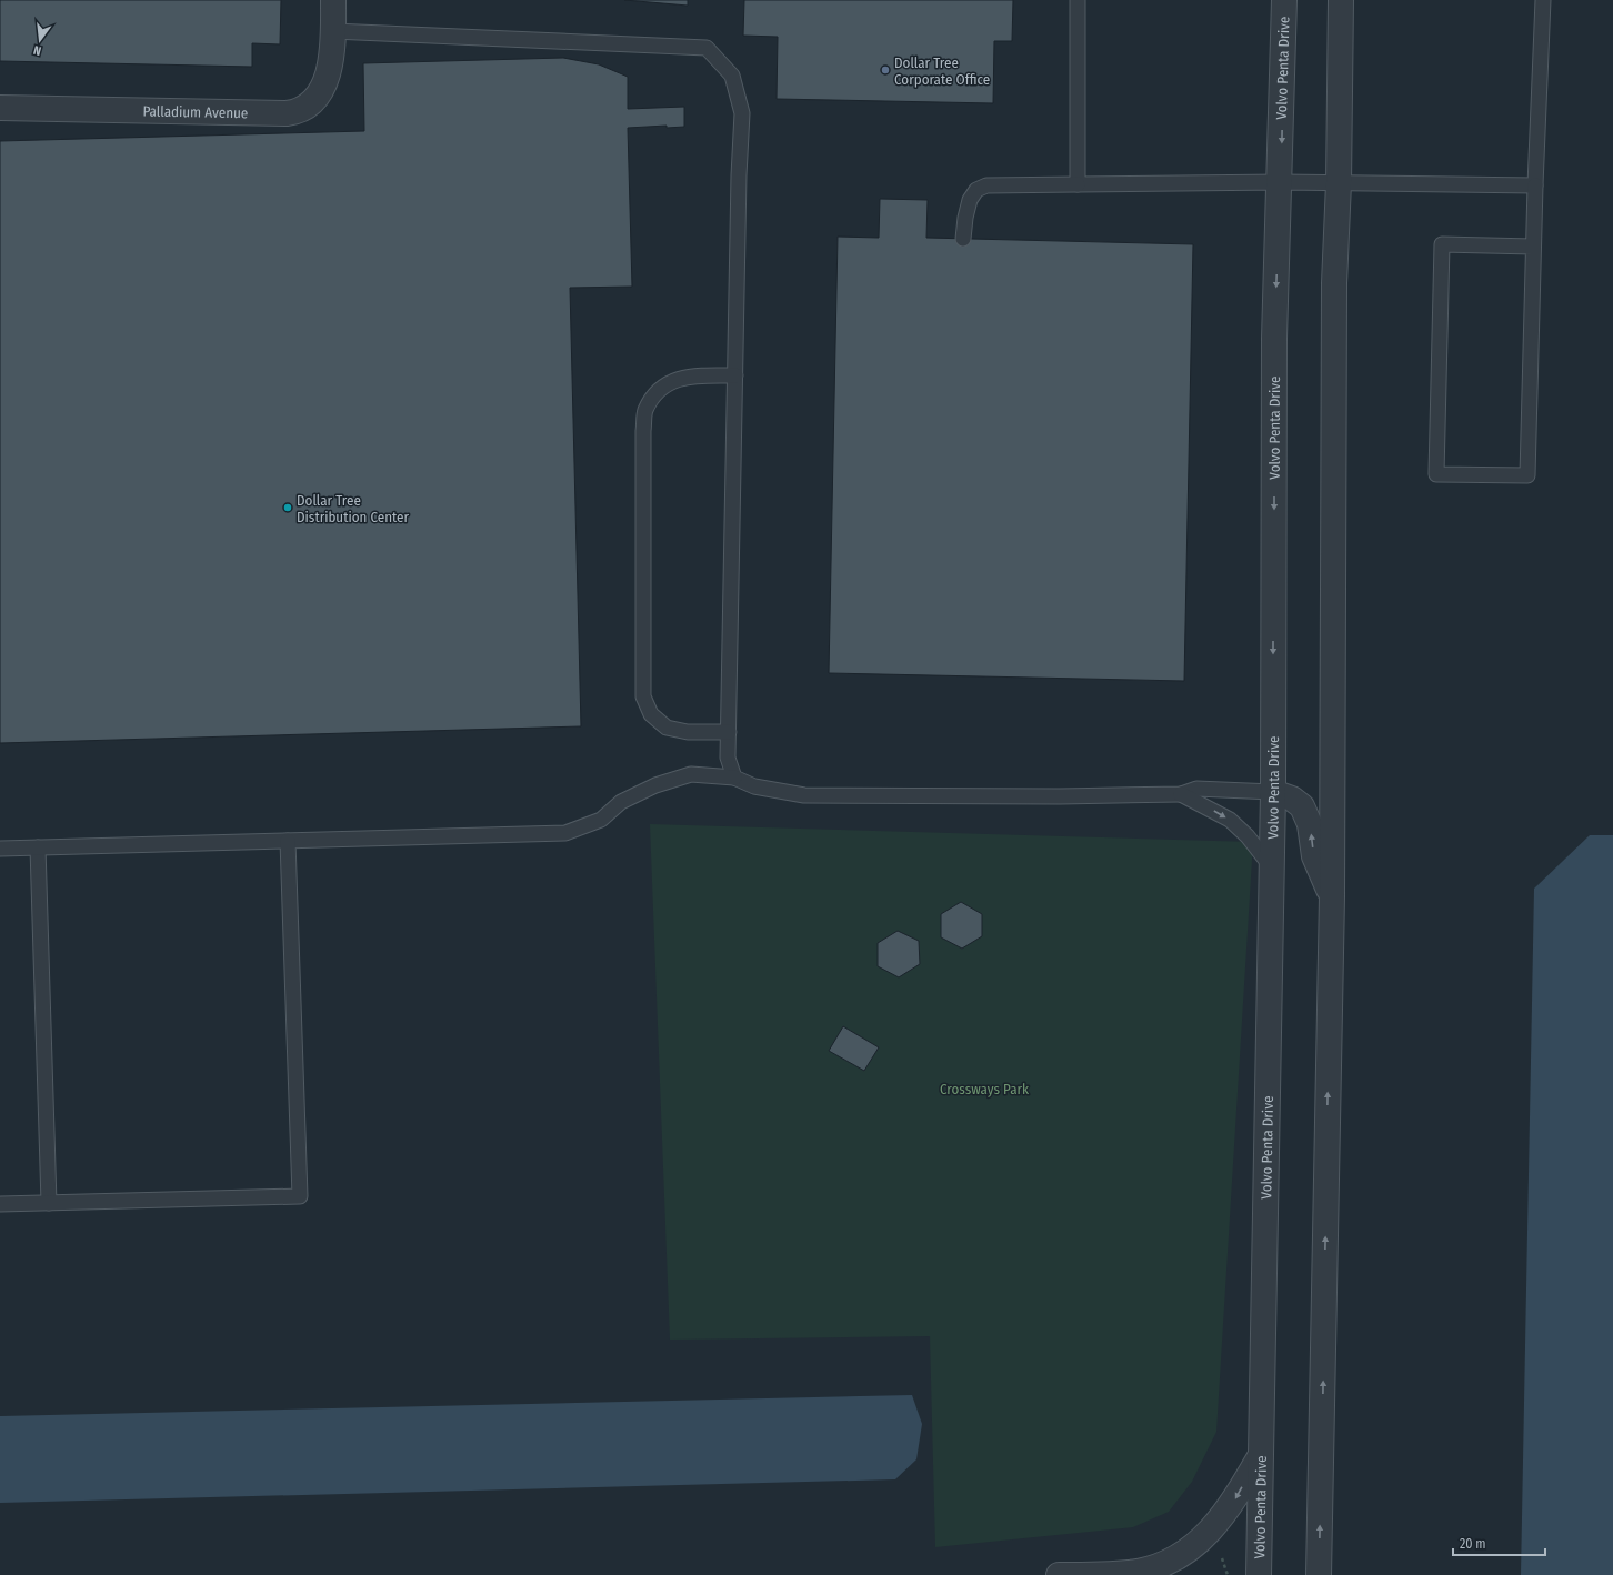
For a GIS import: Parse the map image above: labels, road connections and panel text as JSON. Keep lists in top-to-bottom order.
{
  "streets": {
    "street": ["Volvo Penta Drive", "Palladium Avenue"]
  },
  "parks": ["Crossways Park"],
  "places": ["Dollar Tree Corporate Office", "Dollar Tree Distribution Center"],
  "scale_bar": "20 m",
  "north": "bottom"
}
